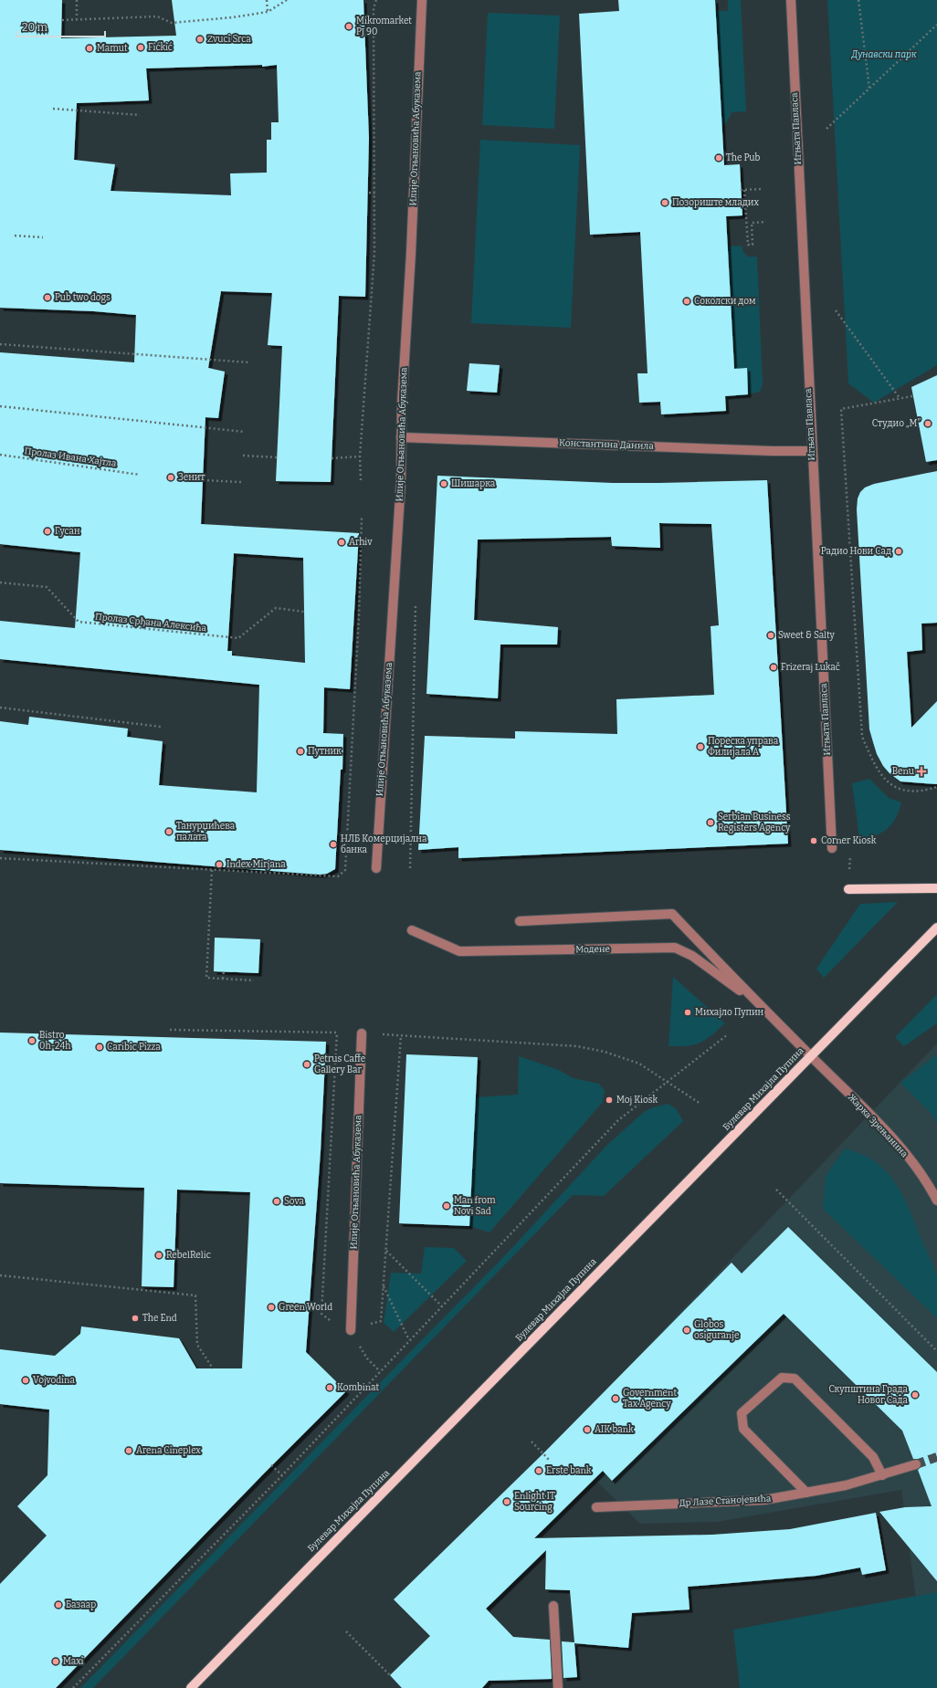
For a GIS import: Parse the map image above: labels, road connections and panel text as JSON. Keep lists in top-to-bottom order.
{
  "streets": {
    "main road": ["Булевар Михајла Пупина"],
    "street": [
      "Игњата Павласа",
      "Илије Огњановића Абуказема",
      "Константина Данила",
      "Модене",
      "Жарка Зрењанина",
      "Др Лазе Станојевића"
    ],
    "path": ["Пролаз Ивана Хајтла", "Пролаз Срђана Алексића"]
  },
  "crossings": [
    ["Игњата Павласа", "Константина Данила"],
    ["Илије Огњановића Абуказема", "Константина Данила"],
    ["Модене", "Булевар Михајла Пупина"],
    ["Модене", "Жарка Зрењанина"],
    ["Булевар Михајла Пупина", "Жарка Зрењанина"]
  ],
  "parks": ["Дунавски парк"],
  "places": {
    "other": [
      "Mikromarket PJ 90",
      "Zvuci Srca",
      "Fićkić",
      "Mamut",
      "The Pub",
      "Позориште младих",
      "Pub two dogs",
      "Соколски дом",
      "Студио „М”",
      "Зенит",
      "Шишарка",
      "Гусан",
      "Arhiv",
      "Радио Нови Сад",
      "Sweet & Salty",
      "Frizeraj Lukač",
      "Пореска управа Филијала А",
      "Путник",
      "Serbian Business Registers Agency",
      "Танурџићева палата",
      "Corner Kiosk",
      "НЛБ Комерцијална банка",
      "Index Mirjana",
      "Михајло Пупин",
      "Bistro 0h-24h",
      "Caribic Pizza",
      "Petrus Caffe Gallery Bar",
      "Moj Kiosk",
      "Sova",
      "Man from Novi Sad",
      "RebelRelic",
      "Green World",
      "The End",
      "Globos osiguranje",
      "Vojvodina",
      "Kombinat",
      "Скупштина Града Новог Сада",
      "Government Tax Agency",
      "AIK bank",
      "Arena Cineplex",
      "Erste bank",
      "Enlight IT Sourcing",
      "Базаар",
      "Maxi"
    ],
    "health": ["Benu"]
  },
  "scale_bar": "20 m"
}
